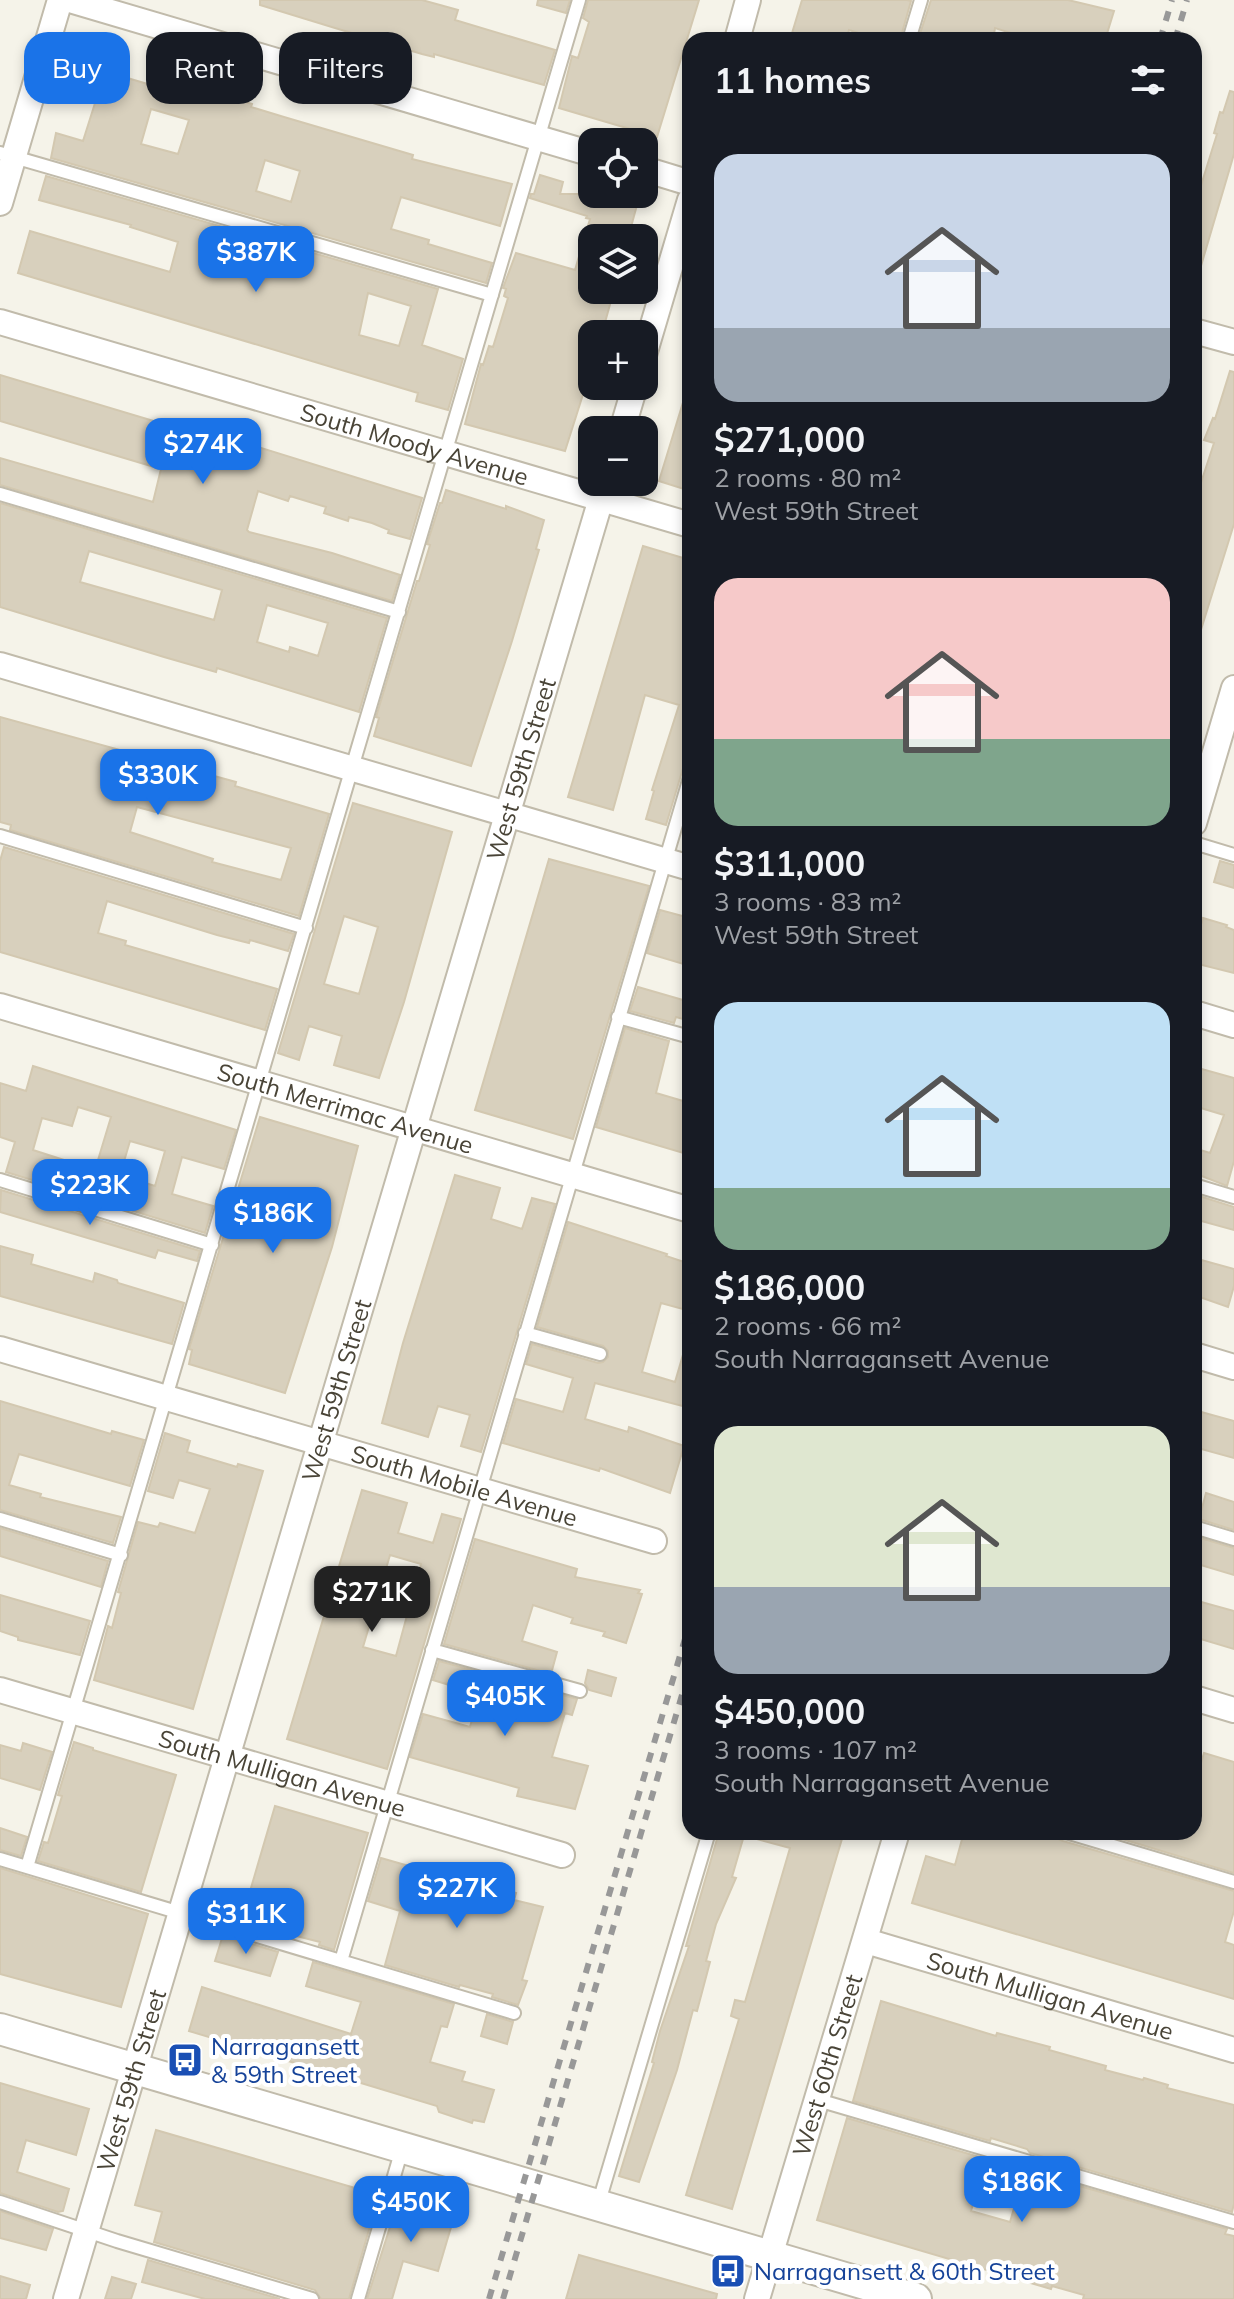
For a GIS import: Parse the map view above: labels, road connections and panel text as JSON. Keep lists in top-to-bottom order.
{
  "streets": {
    "street": [
      "South Moody Avenue",
      "West 59th Street",
      "South Merrimac Avenue",
      "South Mobile Avenue",
      "South Mulligan Avenue",
      "West 60th Street"
    ]
  },
  "crossings": [
    ["West 59th Street", "South Merrimac Avenue"],
    ["West 59th Street", "South Mobile Avenue"],
    ["West 59th Street", "South Mulligan Avenue"],
    ["South Mulligan Avenue", "West 60th Street"]
  ],
  "places": {
    "bus stop": ["Narragansett & 59th Street", "Narragansett & 60th Street"]
  },
  "page": {
    "chip": ["Buy", "Rent", "Filters"],
    "heading": "11 homes",
    "map_buttons": ["+", "−"],
    "list": [
      {
        "name": "$271,000",
        "note": "2 rooms · 80 m² · West 59th Street"
      },
      {
        "name": "$311,000",
        "note": "3 rooms · 83 m² · West 59th Street"
      },
      {
        "name": "$186,000",
        "note": "2 rooms · 66 m² · South Narragansett Avenue"
      },
      {
        "name": "$450,000",
        "note": "3 rooms · 107 m² · South Narragansett Avenue"
      }
    ],
    "price": [
      "$387K",
      "$274K",
      "$330K",
      "$223K",
      "$186K",
      "$271K",
      "$405K",
      "$227K",
      "$311K",
      "$186K",
      "$450K"
    ]
  }
}
